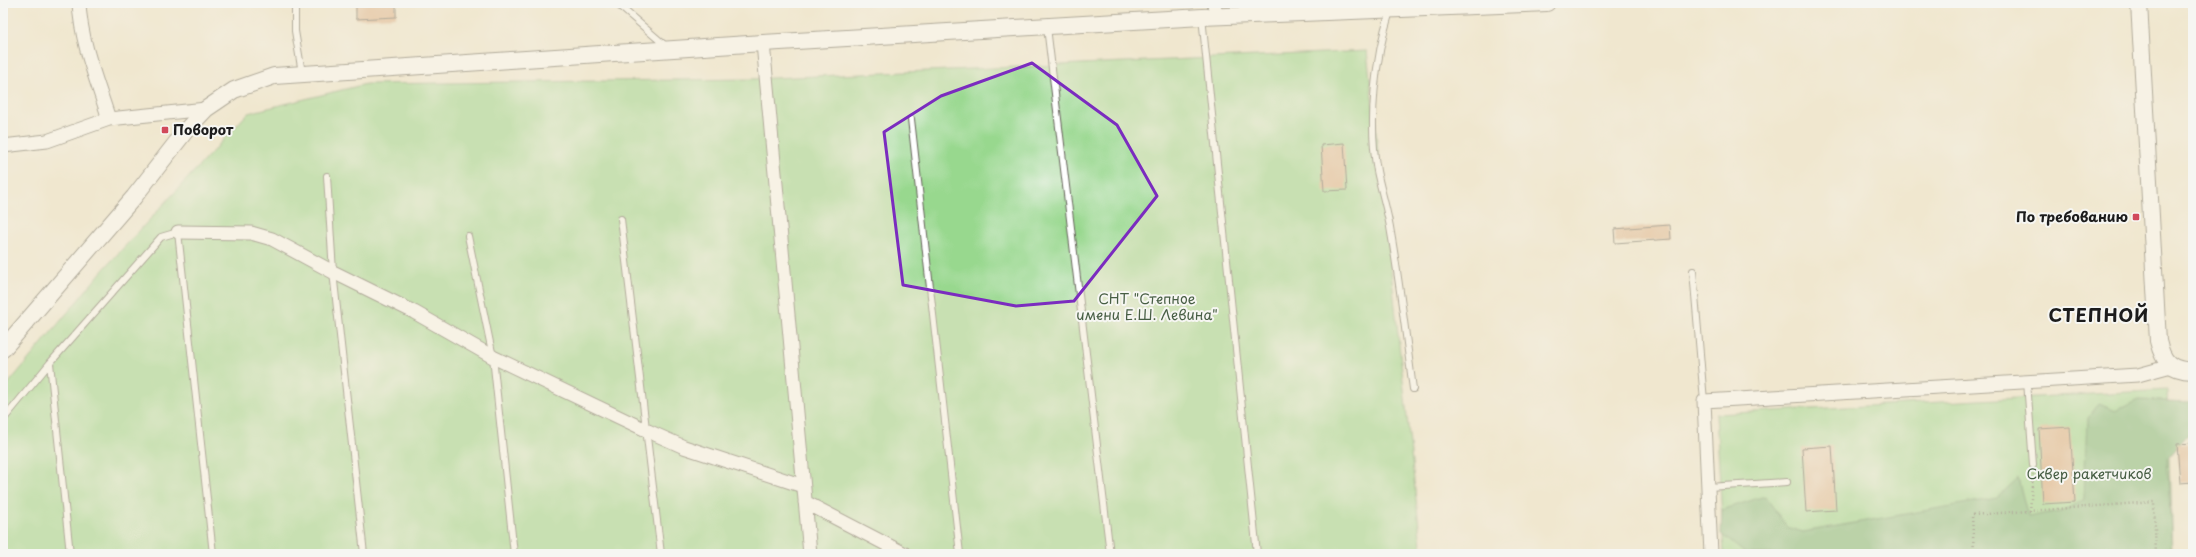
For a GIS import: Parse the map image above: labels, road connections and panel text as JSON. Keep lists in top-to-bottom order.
{
  "districts": ["СТЕПНОЙ"],
  "parks": ["СНТ \"Степное имени Е.Ш. Левина\"", "Сквер ракетчиков"],
  "places": {
    "transit": ["Поворот", "По требованию"]
  }
}
